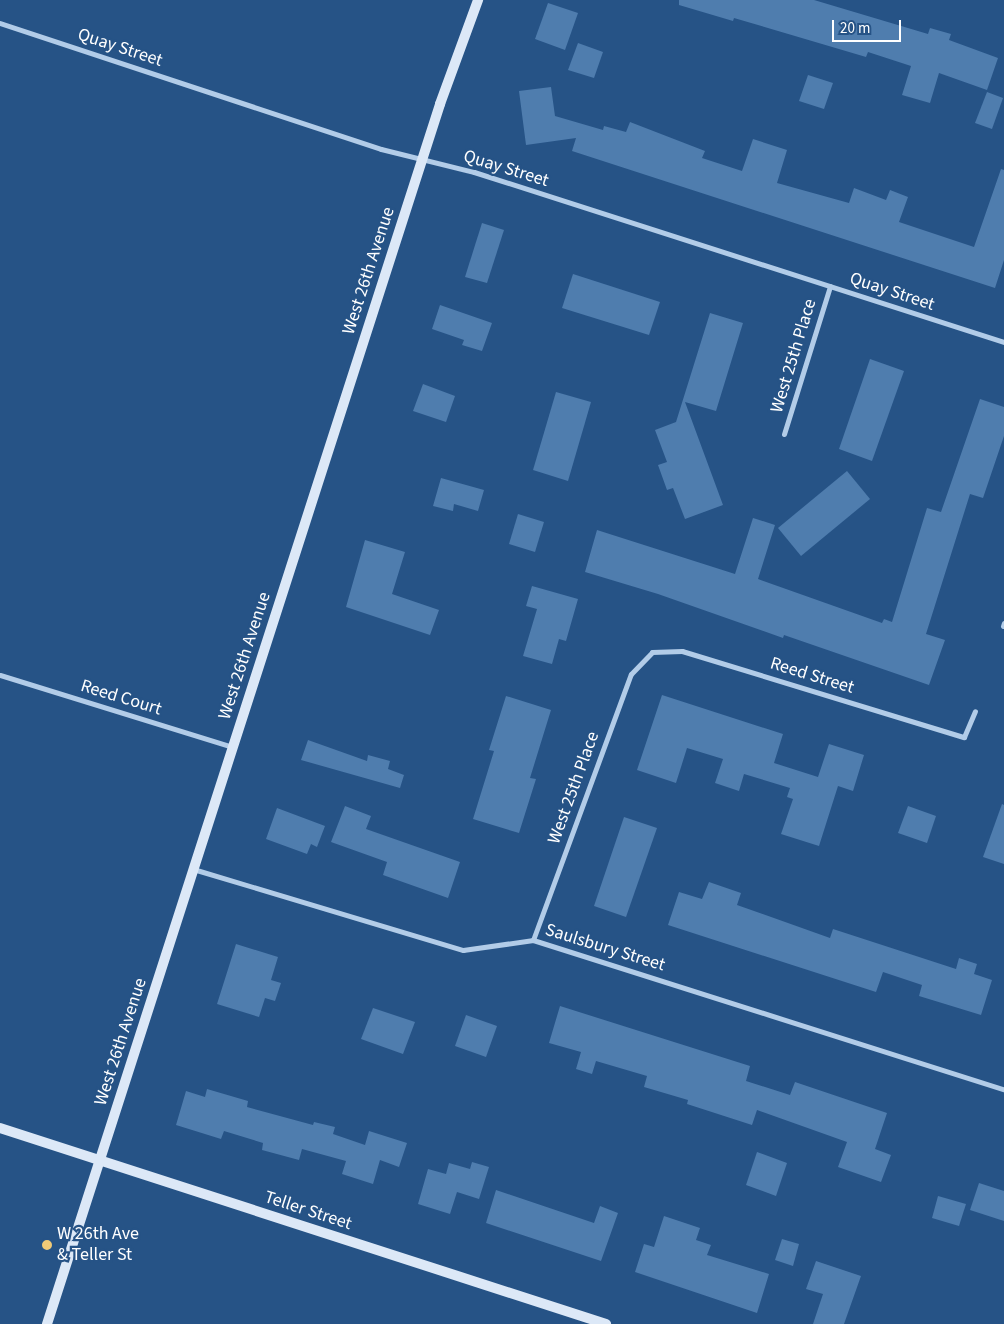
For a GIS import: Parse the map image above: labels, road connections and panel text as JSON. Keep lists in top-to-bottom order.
{
  "streets": {
    "street": [
      "Quay Street",
      "West 26th Avenue",
      "West 25th Place",
      "Reed Street",
      "Reed Court",
      "Saulsbury Street",
      "Teller Street"
    ]
  },
  "crossings": [
    ["Quay Street", "West 26th Avenue"],
    ["Quay Street", "West 25th Place"],
    ["West 26th Avenue", "Reed Court"],
    ["West 26th Avenue", "Saulsbury Street"],
    ["West 26th Avenue", "Teller Street"],
    ["West 25th Place", "Reed Street"],
    ["West 25th Place", "Saulsbury Street"]
  ],
  "places": ["W 26th Ave & Teller St"],
  "scale_bar": "20 m"
}
